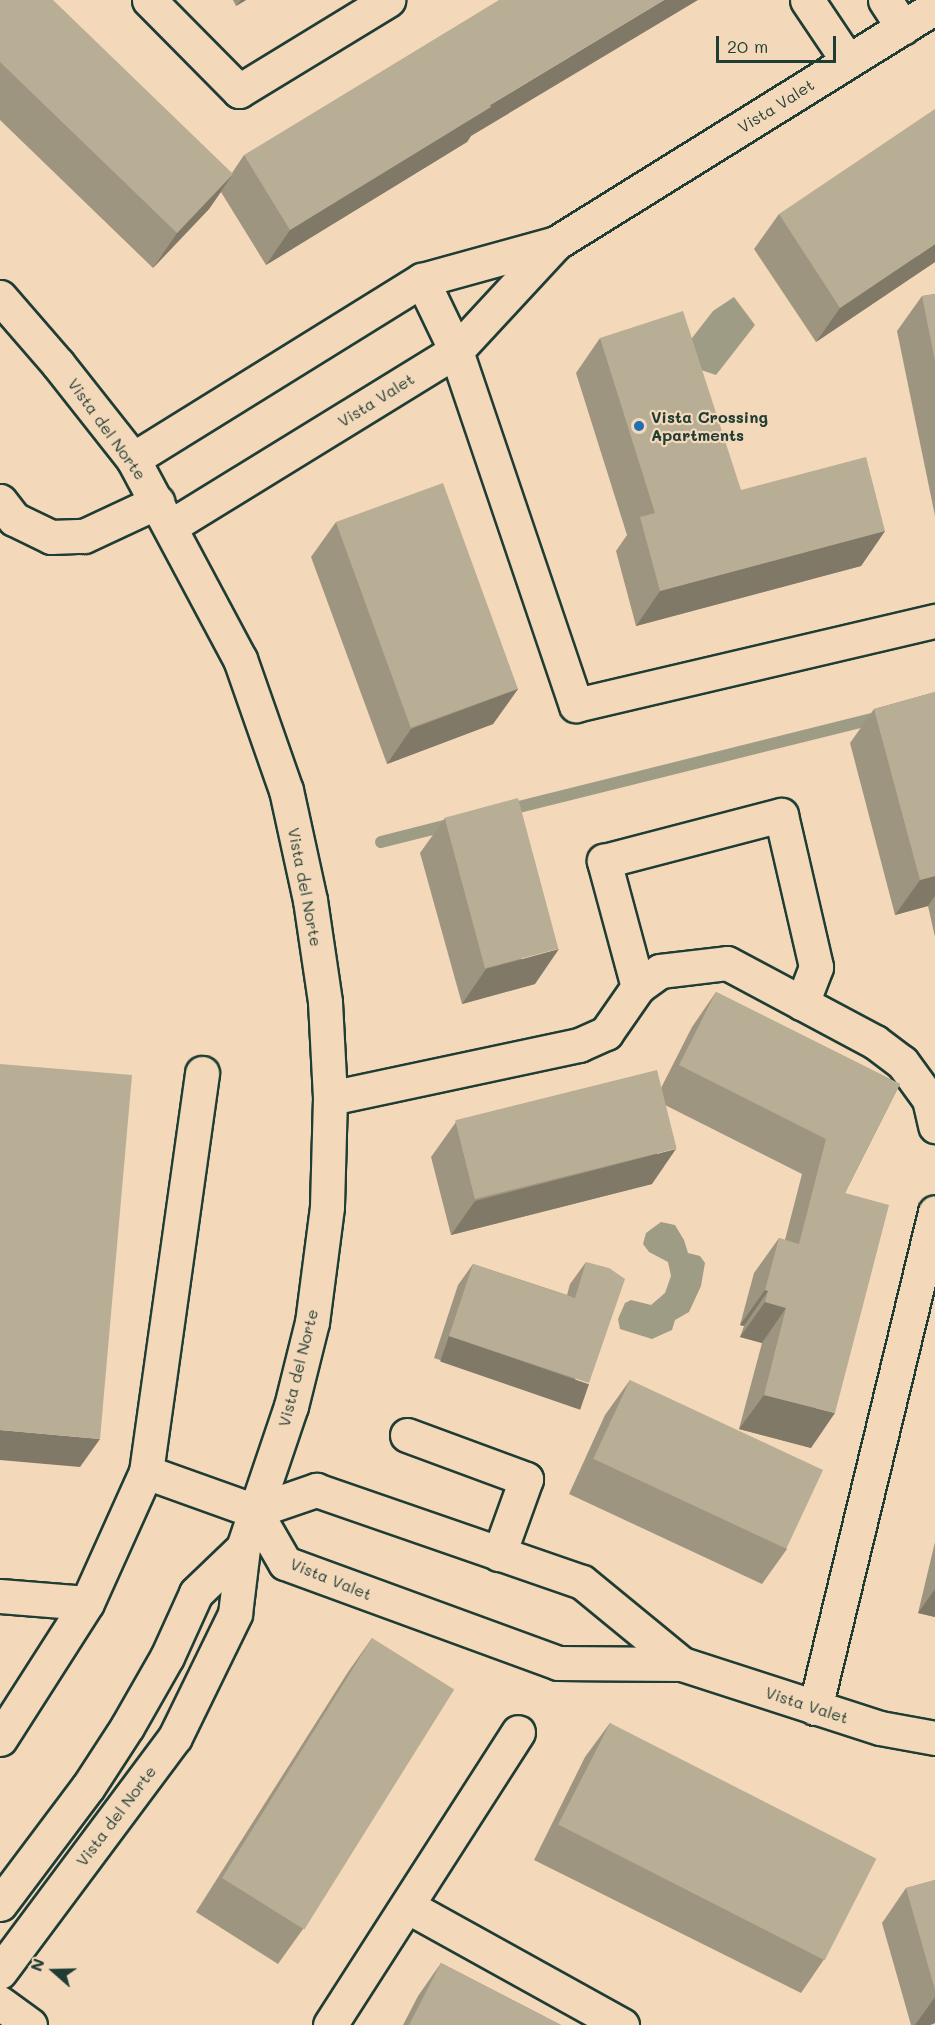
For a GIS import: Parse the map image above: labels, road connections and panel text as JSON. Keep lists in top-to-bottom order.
{
  "streets": {
    "street": ["Vista Valet", "Vista del Norte"]
  },
  "crossings": [
    ["Vista Valet", "Vista del Norte"]
  ],
  "places": ["Vista Crossing Apartments"],
  "scale_bar": "20 m",
  "north": "left"
}
